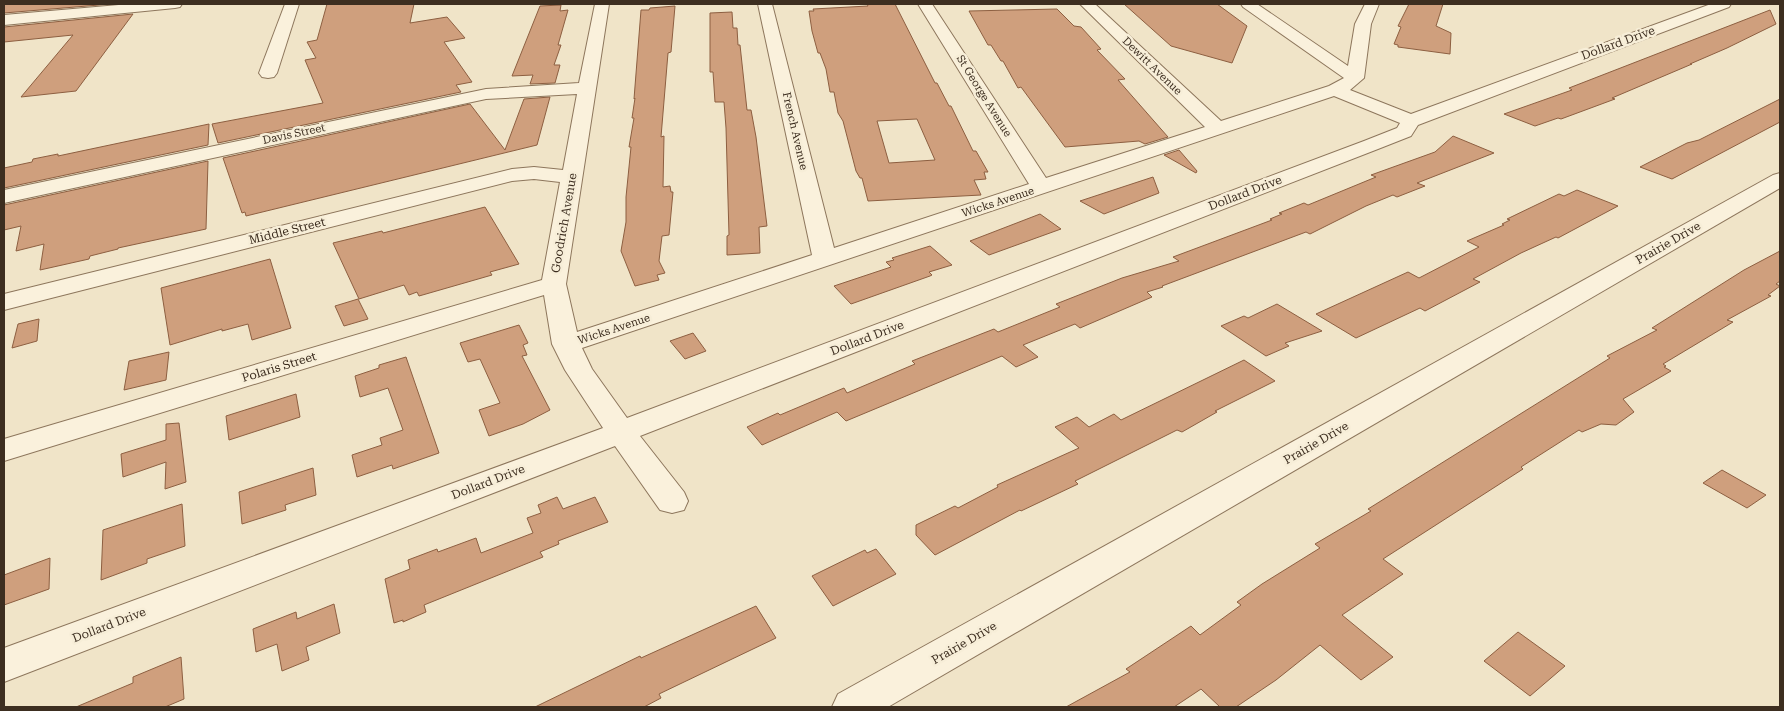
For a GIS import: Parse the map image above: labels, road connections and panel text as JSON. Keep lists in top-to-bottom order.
{
  "streets": {
    "street": [
      "Dollard Drive",
      "Dewitt Avenue",
      "St George Avenue",
      "French Avenue",
      "Davis Street",
      "Wicks Avenue",
      "Goodrich Avenue",
      "Middle Street",
      "Prairie Drive",
      "Polaris Street"
    ]
  },
  "crossings": [
    ["Dollard Drive", "Goodrich Avenue"],
    ["Dewitt Avenue", "Wicks Avenue"],
    ["St George Avenue", "Wicks Avenue"],
    ["French Avenue", "Wicks Avenue"],
    ["Davis Street", "Goodrich Avenue"],
    ["Wicks Avenue", "Goodrich Avenue"],
    ["Goodrich Avenue", "Middle Street"],
    ["Goodrich Avenue", "Polaris Street"]
  ]
}
